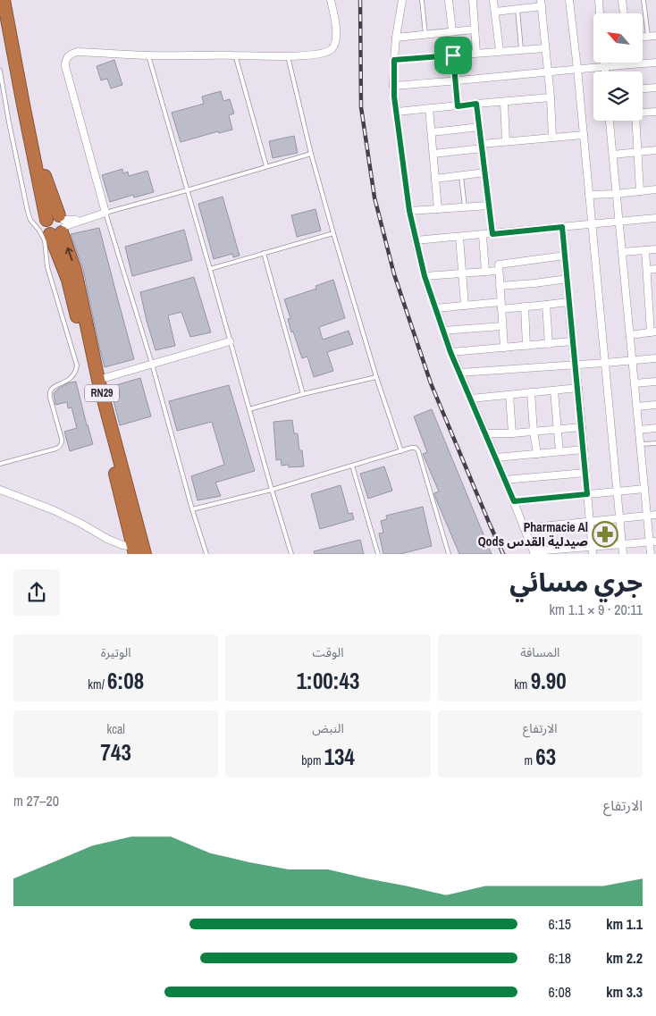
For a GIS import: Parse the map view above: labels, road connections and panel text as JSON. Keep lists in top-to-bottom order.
{
  "streets": {
    "highway": ["RN29"]
  },
  "places": {
    "pharmacy": ["Pharmacie Al Qods صيدلية القدس"]
  },
  "north": "top left",
  "page": {
    "heading": ["جري مسائي", "20:11 · 9 × 1.1 km"],
    "stats": [
      ["المسافة", "9.90 km"],
      ["الوقت", "1:00:43"],
      ["الوتيرة", "6:08 /km"],
      ["الارتفاع", "63 m"],
      ["النبض", "134 bpm"],
      ["kcal", "743"]
    ],
    "chart": ["الارتفاع", "20–27 m"],
    "list": [
      {
        "name": "1.1 km",
        "note": "6:15"
      },
      {
        "name": "2.2 km",
        "note": "6:18"
      },
      {
        "name": "3.3 km",
        "note": "6:08"
      }
    ]
  }
}
